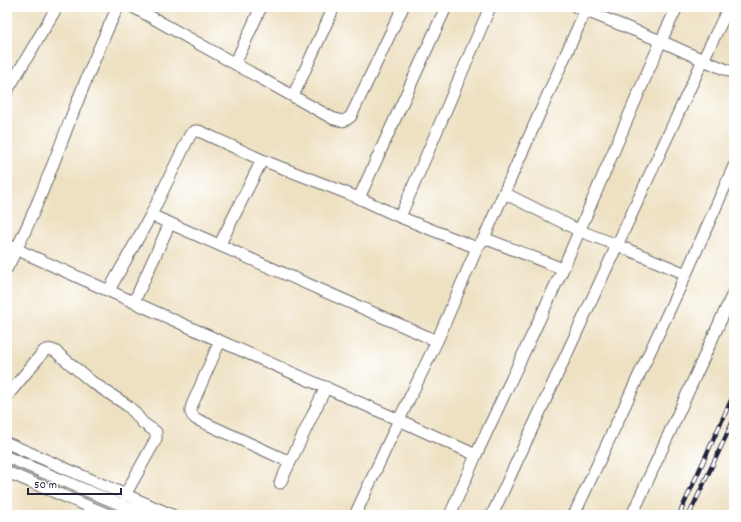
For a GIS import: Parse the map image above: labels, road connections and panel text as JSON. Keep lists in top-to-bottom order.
{
  "scale_bar": "50 m"
}
